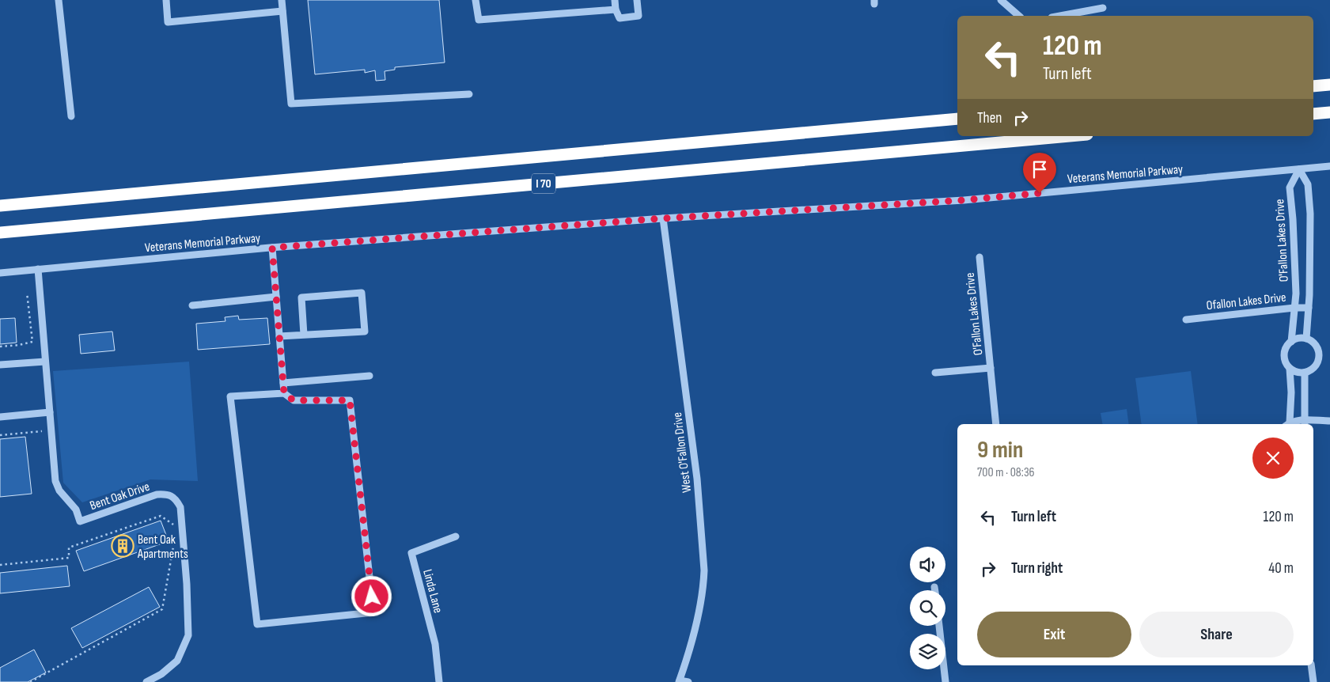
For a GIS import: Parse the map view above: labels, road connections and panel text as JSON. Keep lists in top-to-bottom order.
{
  "streets": {
    "highway": ["I 70"],
    "street": [
      "Veterans Memorial Parkway",
      "O'Fallon Lakes Drive",
      "Ofallon Lakes Drive",
      "West O'Fallon Drive",
      "Bent Oak Drive",
      "Linda Lane"
    ]
  },
  "crossings": [
    ["Veterans Memorial Parkway", "O'Fallon Lakes Drive"],
    ["Veterans Memorial Parkway", "West O'Fallon Drive"],
    ["Veterans Memorial Parkway", "Bent Oak Drive"],
    ["O'Fallon Lakes Drive", "Ofallon Lakes Drive"]
  ],
  "places": {
    "building": ["Bent Oak Apartments"]
  },
  "page": {
    "turn": ["120 m", "Turn left"],
    "then": "Then",
    "heading": ["9 min", "700 m · 08:36"],
    "list": [
      {
        "name": "Turn left",
        "value": "120 m"
      },
      {
        "name": "Turn right",
        "value": "40 m"
      }
    ],
    "buttons": ["Exit", "Share"]
  }
}
